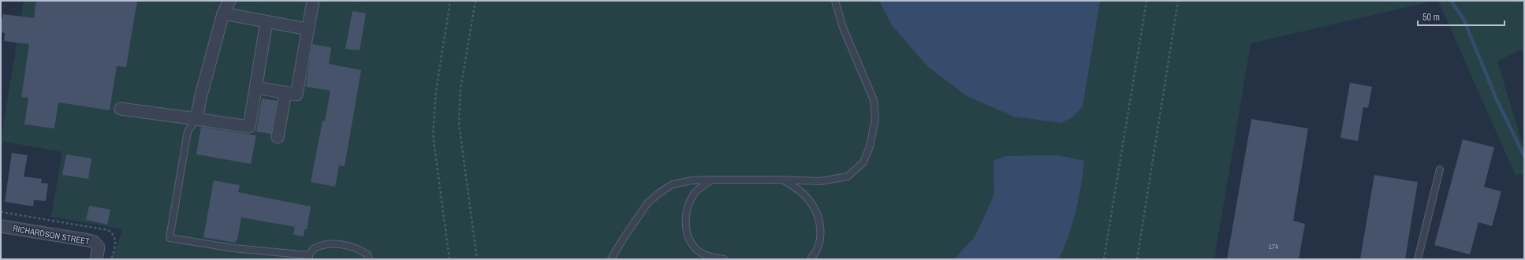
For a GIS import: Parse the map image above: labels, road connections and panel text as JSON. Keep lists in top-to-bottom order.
{
  "streets": {
    "street": ["RICHARDSON STREET"]
  },
  "house_numbers": ["174"],
  "scale_bar": "50 m"
}
